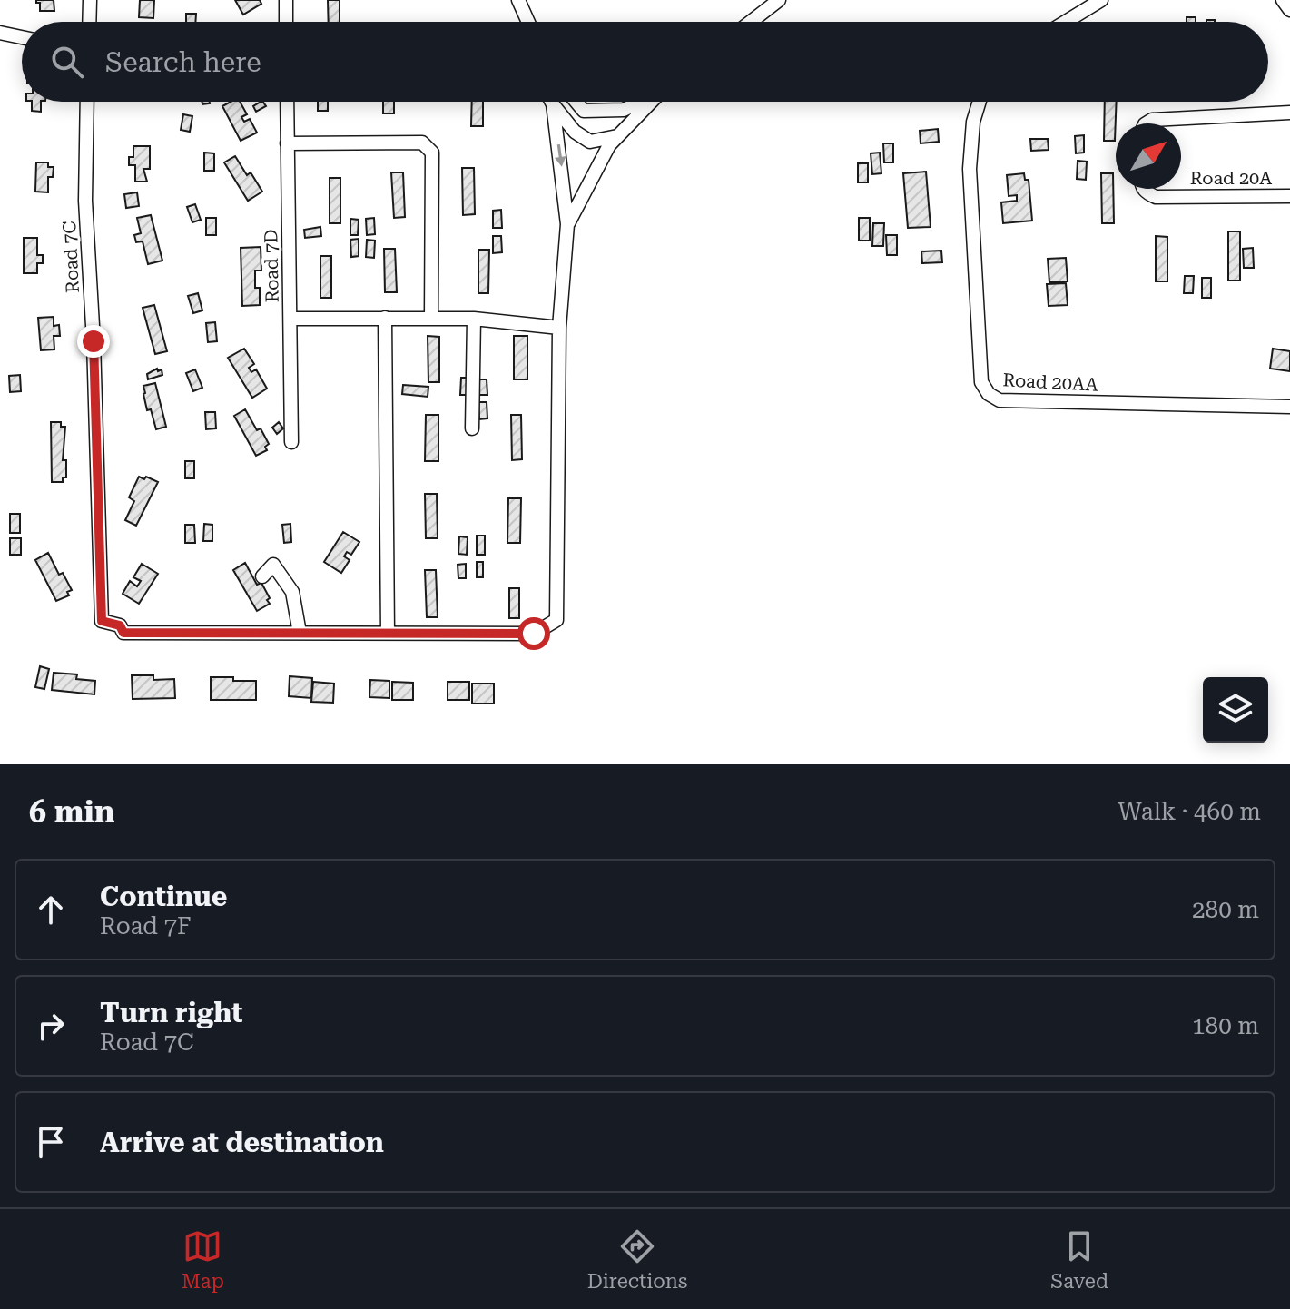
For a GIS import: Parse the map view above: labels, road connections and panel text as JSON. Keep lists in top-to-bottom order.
{
  "streets": {
    "street": [
      "Road 20A",
      "Road 7C",
      "Road 7D",
      "Road 20AA"
    ]
  },
  "north": "top right",
  "page": {
    "search": "Search here",
    "heading": ["6 min", "Walk · 460 m"],
    "list": [
      ["Continue", "Road 7F", "280 m"],
      ["Turn right", "Road 7C", "180 m"],
      "Arrive at destination"
    ],
    "nav": ["Map", "Directions", "Saved"]
  }
}
